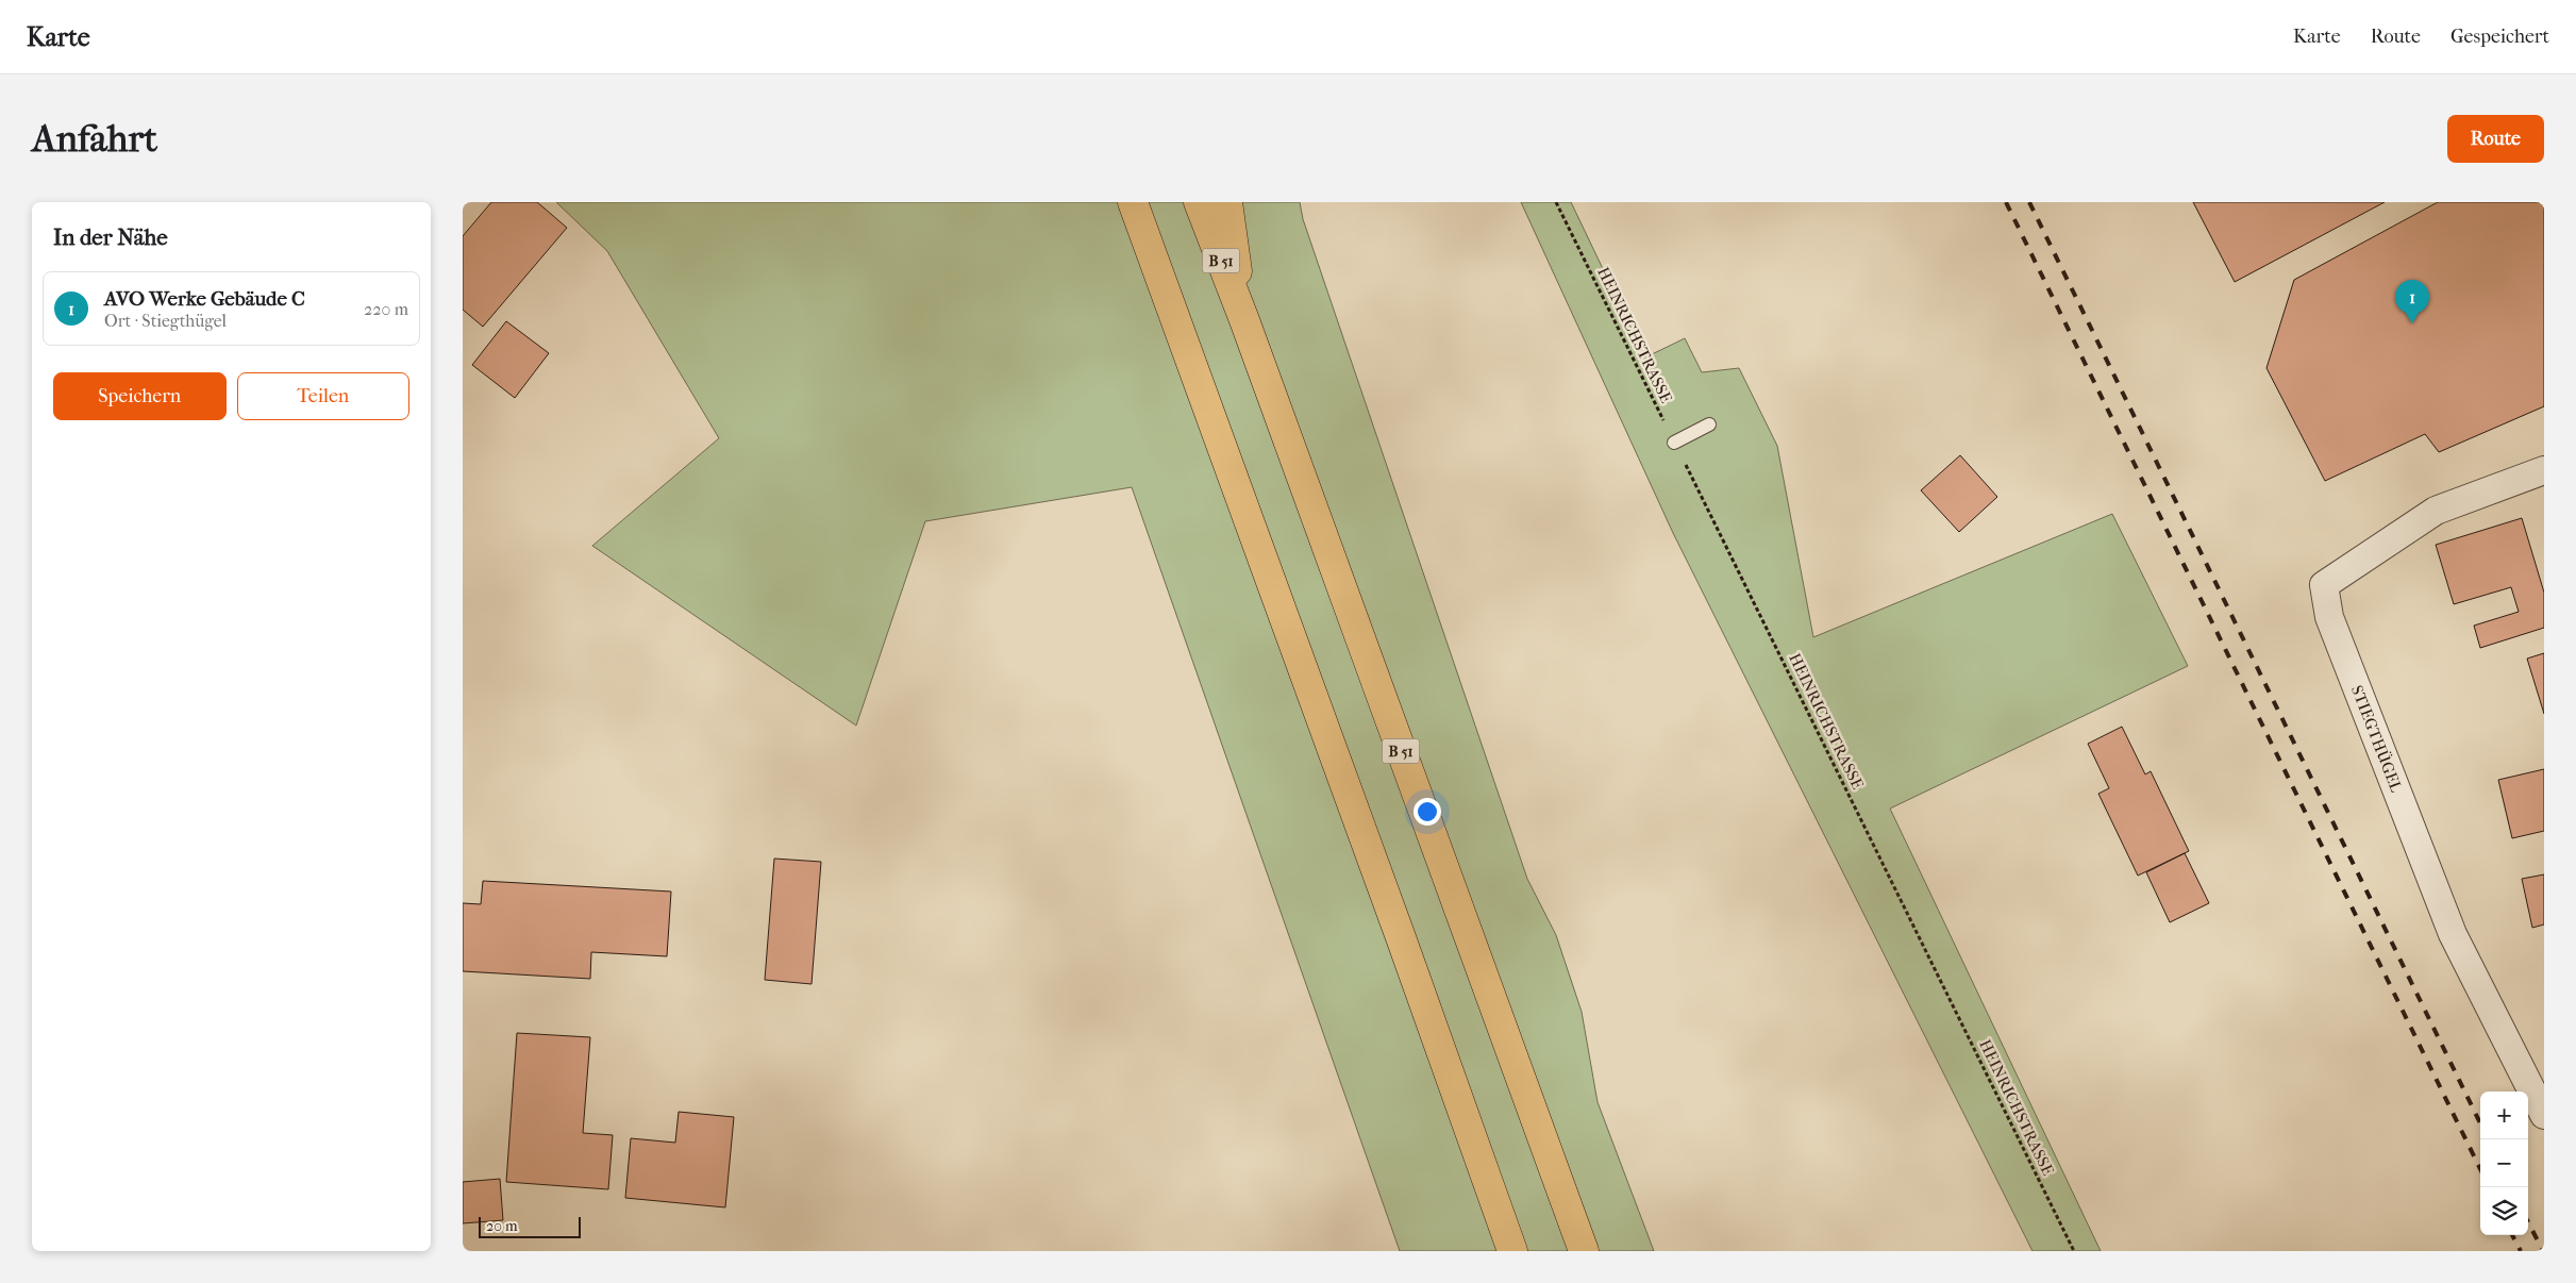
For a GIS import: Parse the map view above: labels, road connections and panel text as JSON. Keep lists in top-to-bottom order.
{
  "streets": {
    "highway": ["B 51"],
    "street": ["STIEGTHÜGEL"],
    "path": ["HEINRICHSTRASSE"]
  },
  "scale_bar": "20 m",
  "page": {
    "header": "Karte",
    "nav": ["Karte", "Route", "Gespeichert"],
    "buttons": [
      "Route",
      ["Speichern", "Teilen"]
    ],
    "title": "Anfahrt",
    "heading": "In der Nähe",
    "list": [
      {
        "mark": "1",
        "name": "AVO Werke Gebäude C",
        "note": "Ort · Stiegthügel",
        "value": "220 m"
      }
    ],
    "pins": "1",
    "map_buttons": ["+", "−"],
    "scale": "20 m"
  }
}
